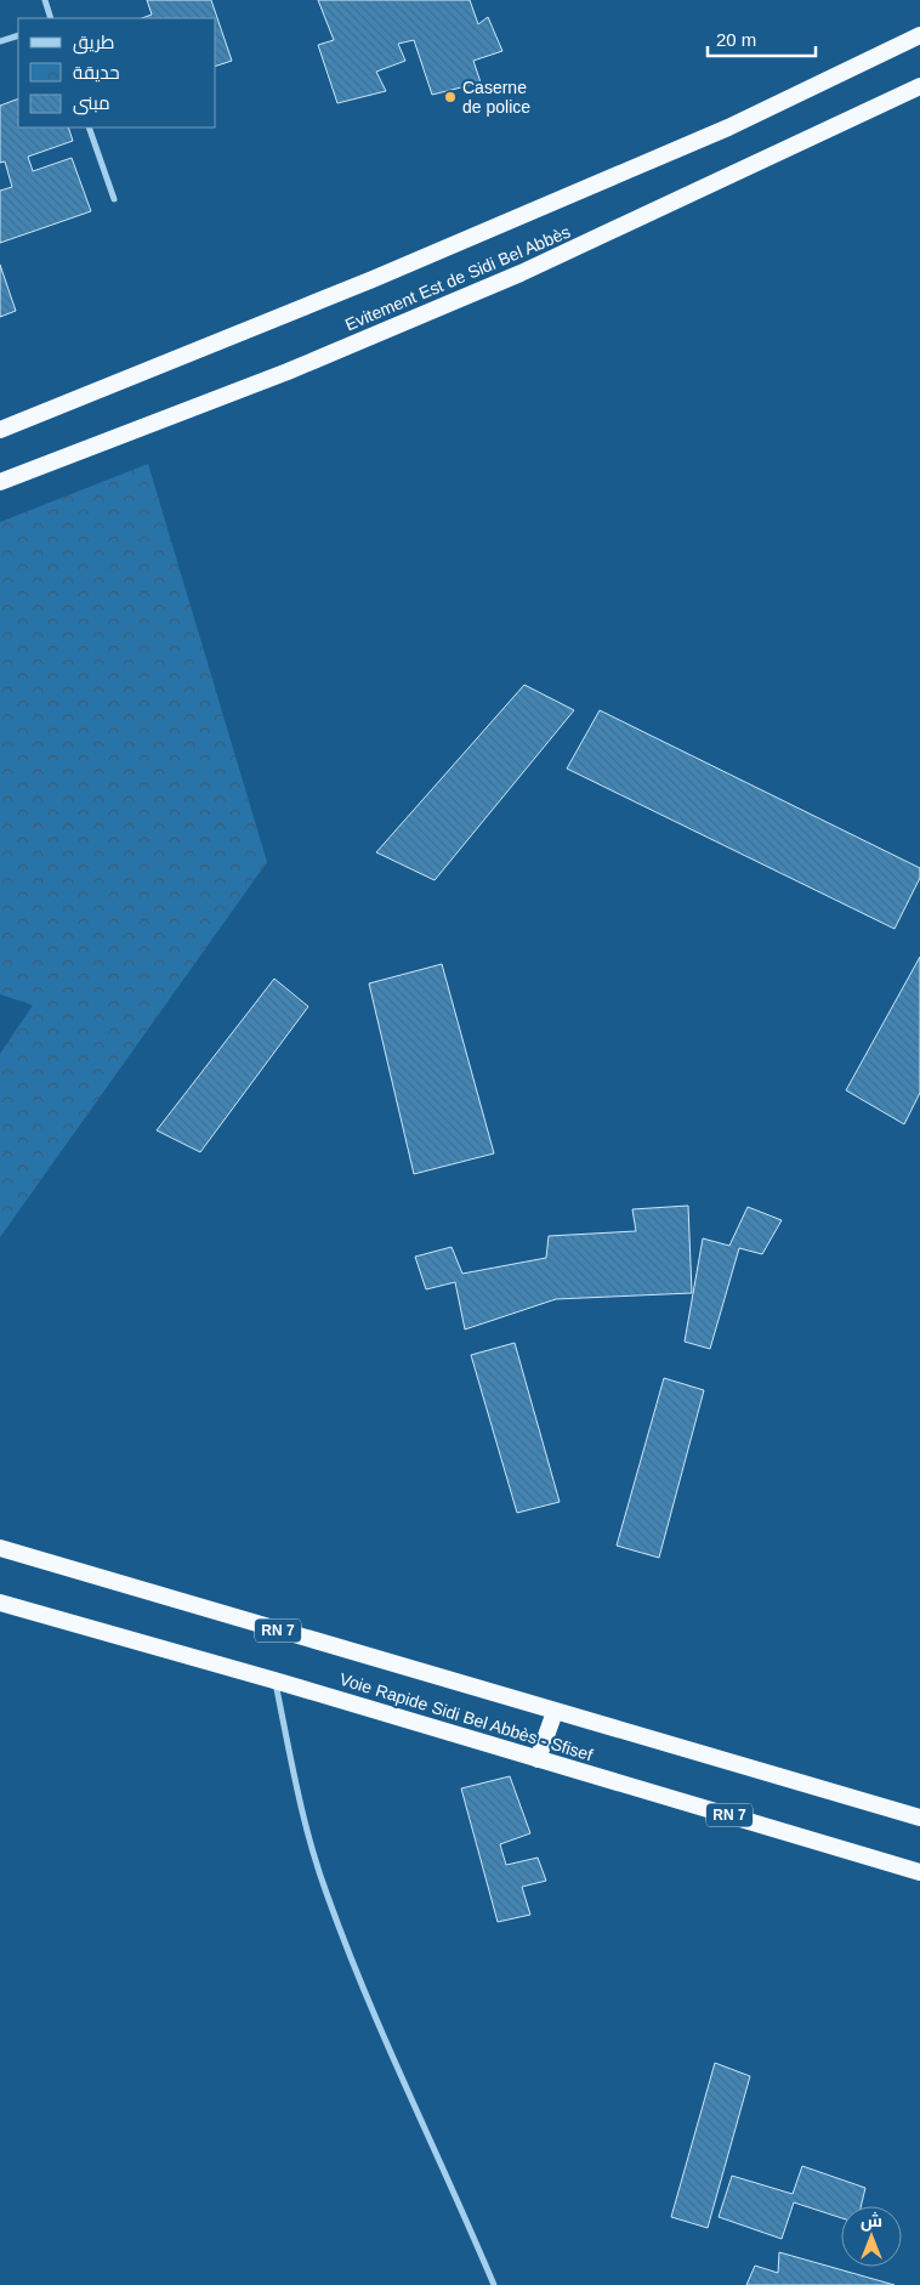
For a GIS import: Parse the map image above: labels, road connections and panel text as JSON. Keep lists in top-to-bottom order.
{
  "streets": {
    "highway": ["Evitement Est de Sidi Bel Abbès", "RN 7", "Voie Rapide Sidi Bel Abbès - Sfisef"]
  },
  "places": ["Caserne de police"],
  "legend": ["طريق", "حديقة", "مبنى"],
  "scale_bar": "20 m",
  "north": "top"
}
